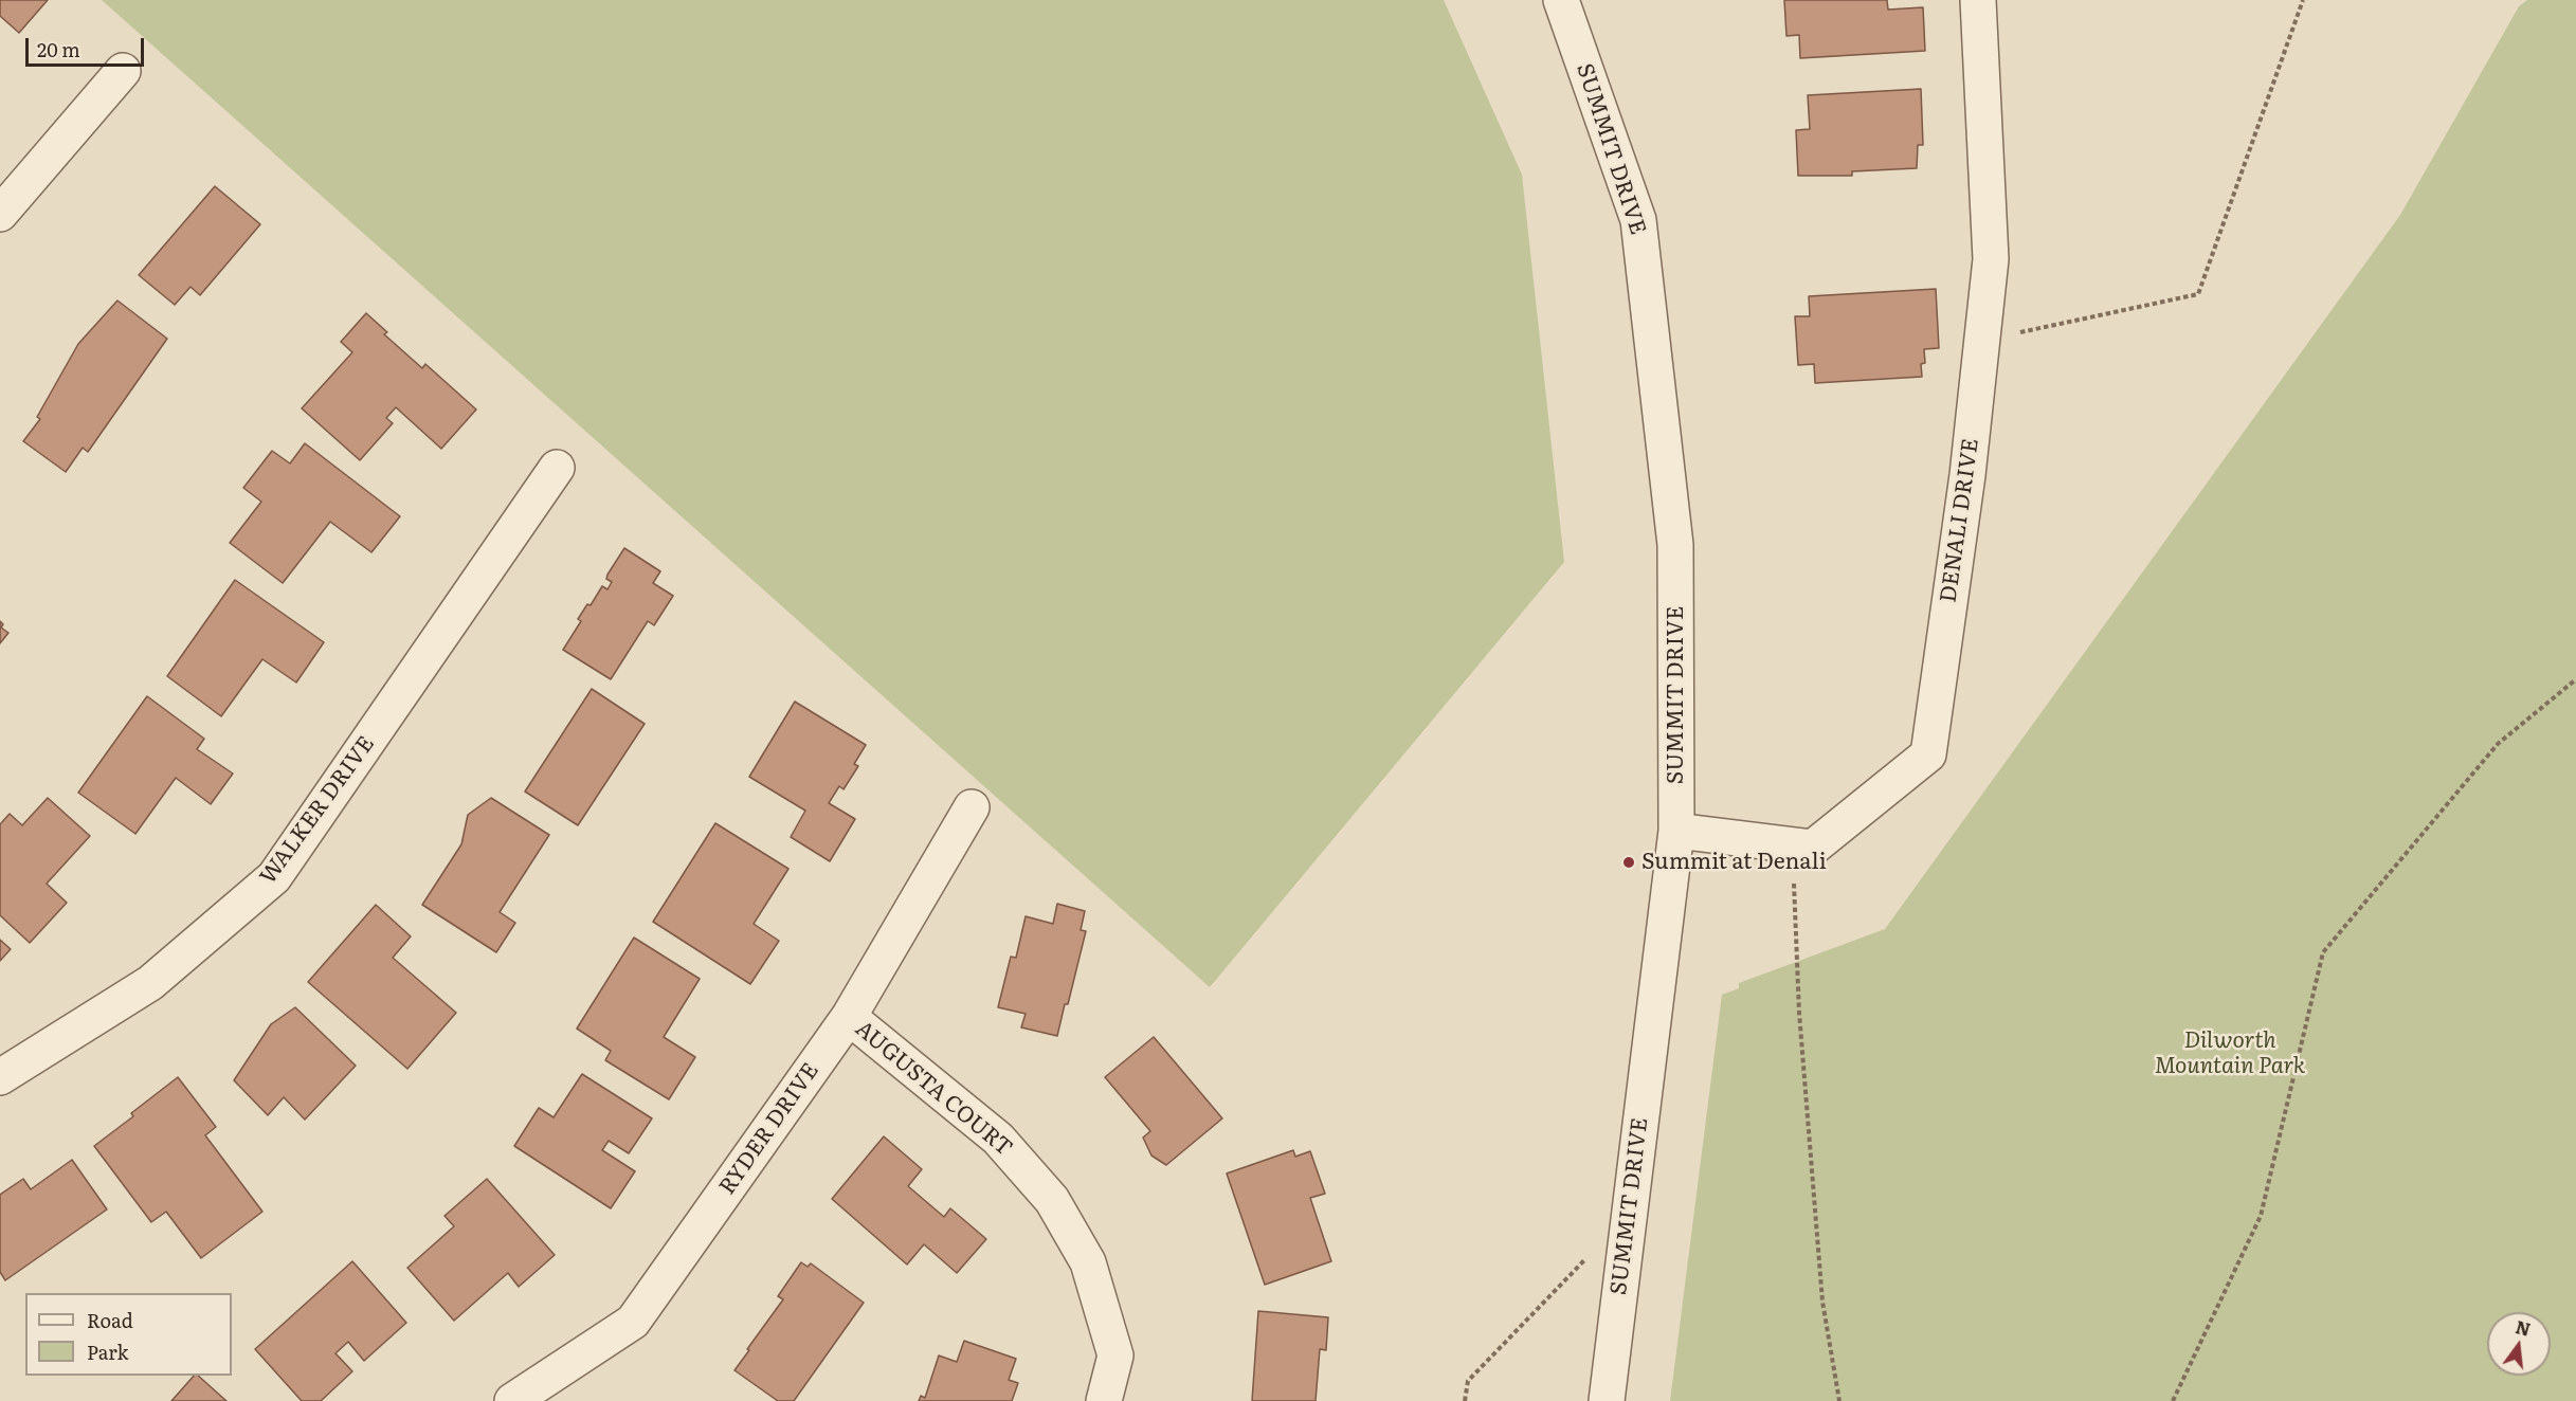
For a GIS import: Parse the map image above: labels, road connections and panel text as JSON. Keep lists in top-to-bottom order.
{
  "streets": {
    "street": [
      "SUMMIT DRIVE",
      "DENALI DRIVE",
      "WALKER DRIVE",
      "AUGUSTA COURT",
      "RYDER DRIVE"
    ]
  },
  "crossings": [
    ["SUMMIT DRIVE", "DENALI DRIVE"],
    ["AUGUSTA COURT", "RYDER DRIVE"]
  ],
  "parks": ["Dilworth Mountain Park"],
  "places": ["Summit at Denali"],
  "legend": ["Road", "Park"],
  "scale_bar": "20 m",
  "north": "top"
}
